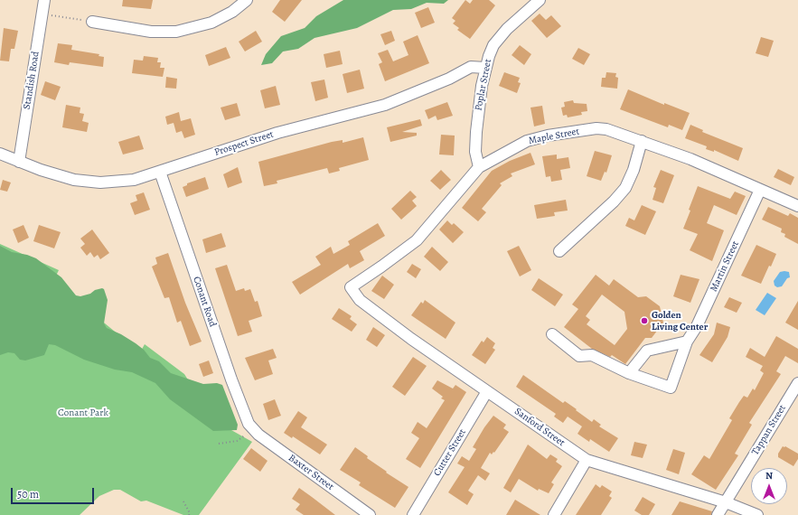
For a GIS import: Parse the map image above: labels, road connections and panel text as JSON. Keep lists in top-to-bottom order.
{
  "streets": {
    "street": [
      "Standish Road",
      "Poplar Street",
      "Maple Street",
      "Prospect Street",
      "Martin Street",
      "Conant Road",
      "Sanford Street",
      "Tappan Street",
      "Cutter Street",
      "Baxter Street"
    ]
  },
  "crossings": [
    ["Standish Road", "Prospect Street"],
    ["Poplar Street", "Maple Street"],
    ["Poplar Street", "Prospect Street"],
    ["Maple Street", "Martin Street"],
    ["Maple Street", "Sanford Street"],
    ["Prospect Street", "Conant Road"],
    ["Conant Road", "Baxter Street"],
    ["Sanford Street", "Tappan Street"],
    ["Sanford Street", "Cutter Street"]
  ],
  "parks": ["Conant Park"],
  "places": ["Golden Living Center"],
  "scale_bar": "50 m",
  "north": "top"
}
